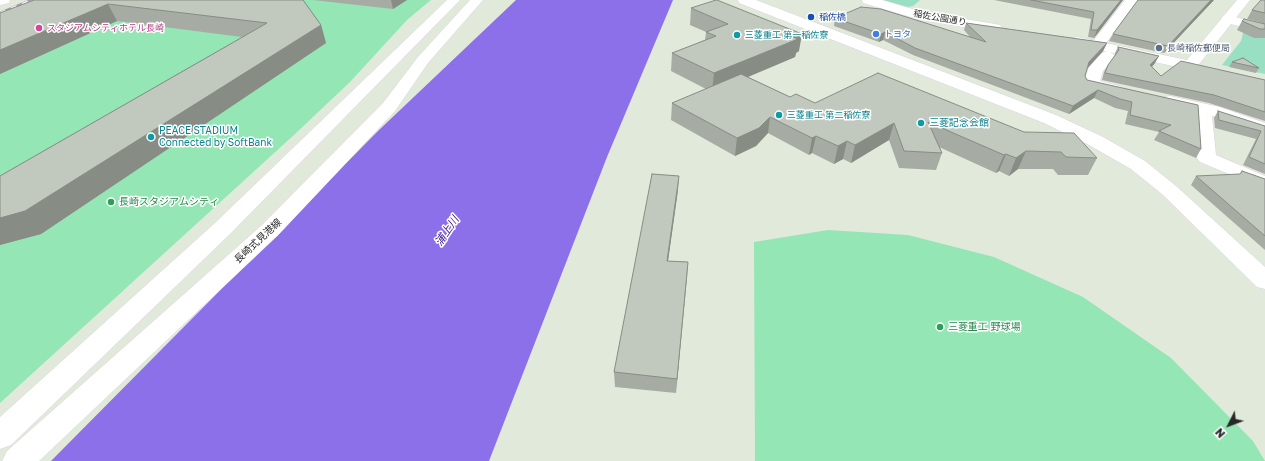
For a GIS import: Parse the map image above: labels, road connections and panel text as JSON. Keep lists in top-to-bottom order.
{
  "streets": {
    "street": ["稲佐公園通り", "長崎式見港線"]
  },
  "water": ["浦上川"],
  "places": [
    "稲佐橋",
    "スタジアムシティホテル長崎",
    "トヨタ",
    "三菱重工 第一稲佐寮",
    "長崎稲佐郵便局",
    "三菱重工 第二稲佐寮",
    "三菱記念会館",
    "PEACE STADIUM Connected by SoftBank",
    "長崎スタジアムシティ",
    "三菱重工 野球場"
  ],
  "north": "bottom left"
}
